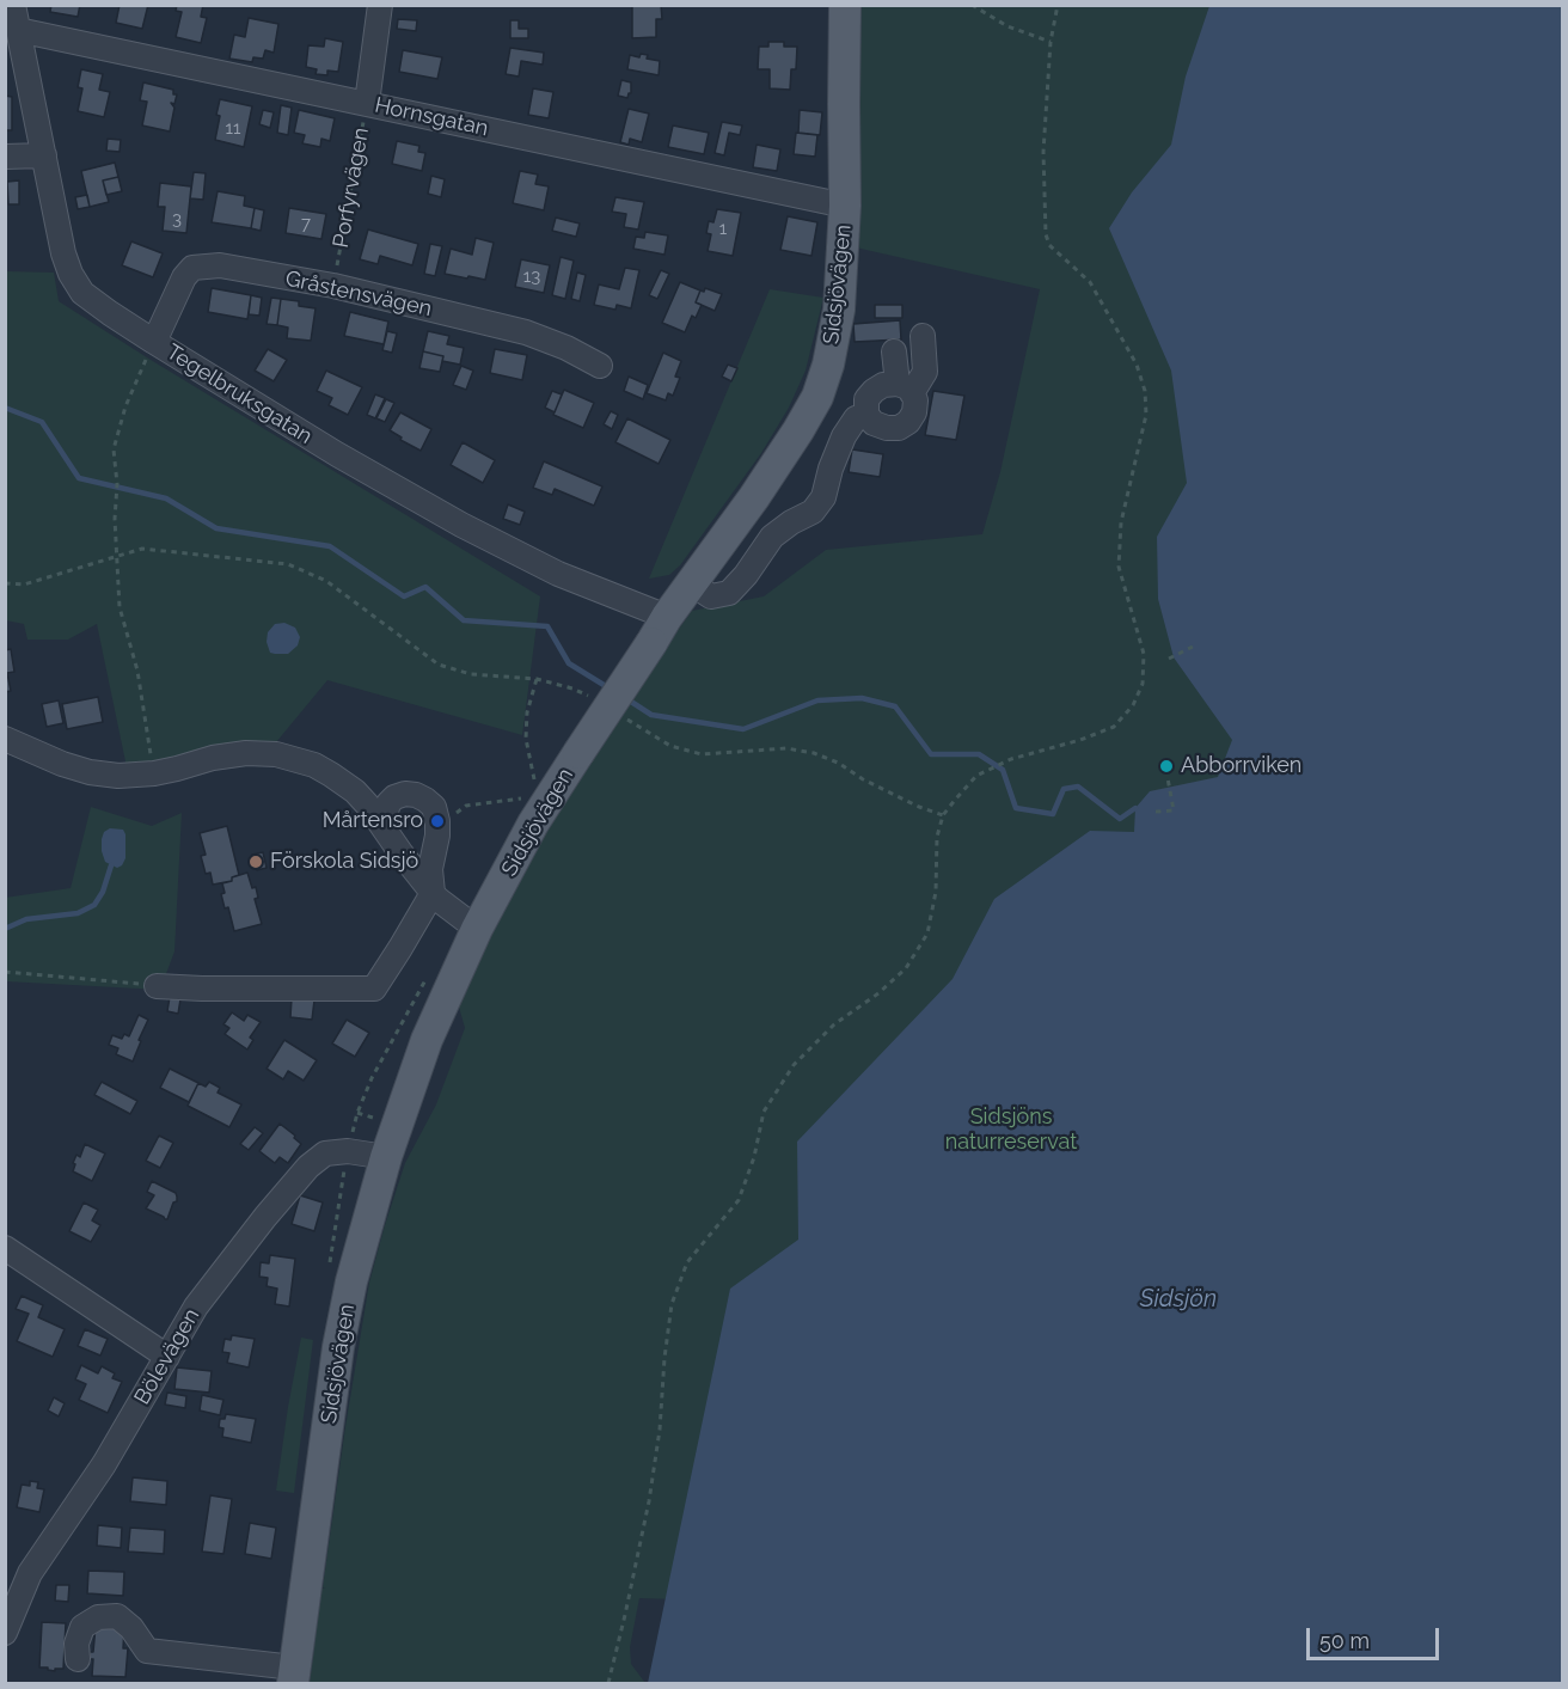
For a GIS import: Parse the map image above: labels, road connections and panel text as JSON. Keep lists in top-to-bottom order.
{
  "streets": {
    "main road": ["Sidsjövägen"],
    "street": [
      "Hornsgatan",
      "Porfyrvägen",
      "Gråstensvägen",
      "Tegelbruksgatan",
      "Bölevägen"
    ]
  },
  "crossings": [
    ["Hornsgatan", "Porfyrvägen"],
    ["Hornsgatan", "Sidsjövägen"],
    ["Hornsgatan", "Tegelbruksgatan"],
    ["Porfyrvägen", "Gråstensvägen"],
    ["Sidsjövägen", "Tegelbruksgatan"],
    ["Sidsjövägen", "Bölevägen"],
    ["Gråstensvägen", "Tegelbruksgatan"]
  ],
  "water": ["Sidsjön"],
  "parks": ["Sidsjöns naturreservat"],
  "places": ["Abborrviken", "Mårtensro", "Förskola Sidsjö"],
  "house_numbers": [
    "11",
    "3",
    "7",
    "1",
    "13"
  ],
  "scale_bar": "50 m"
}
